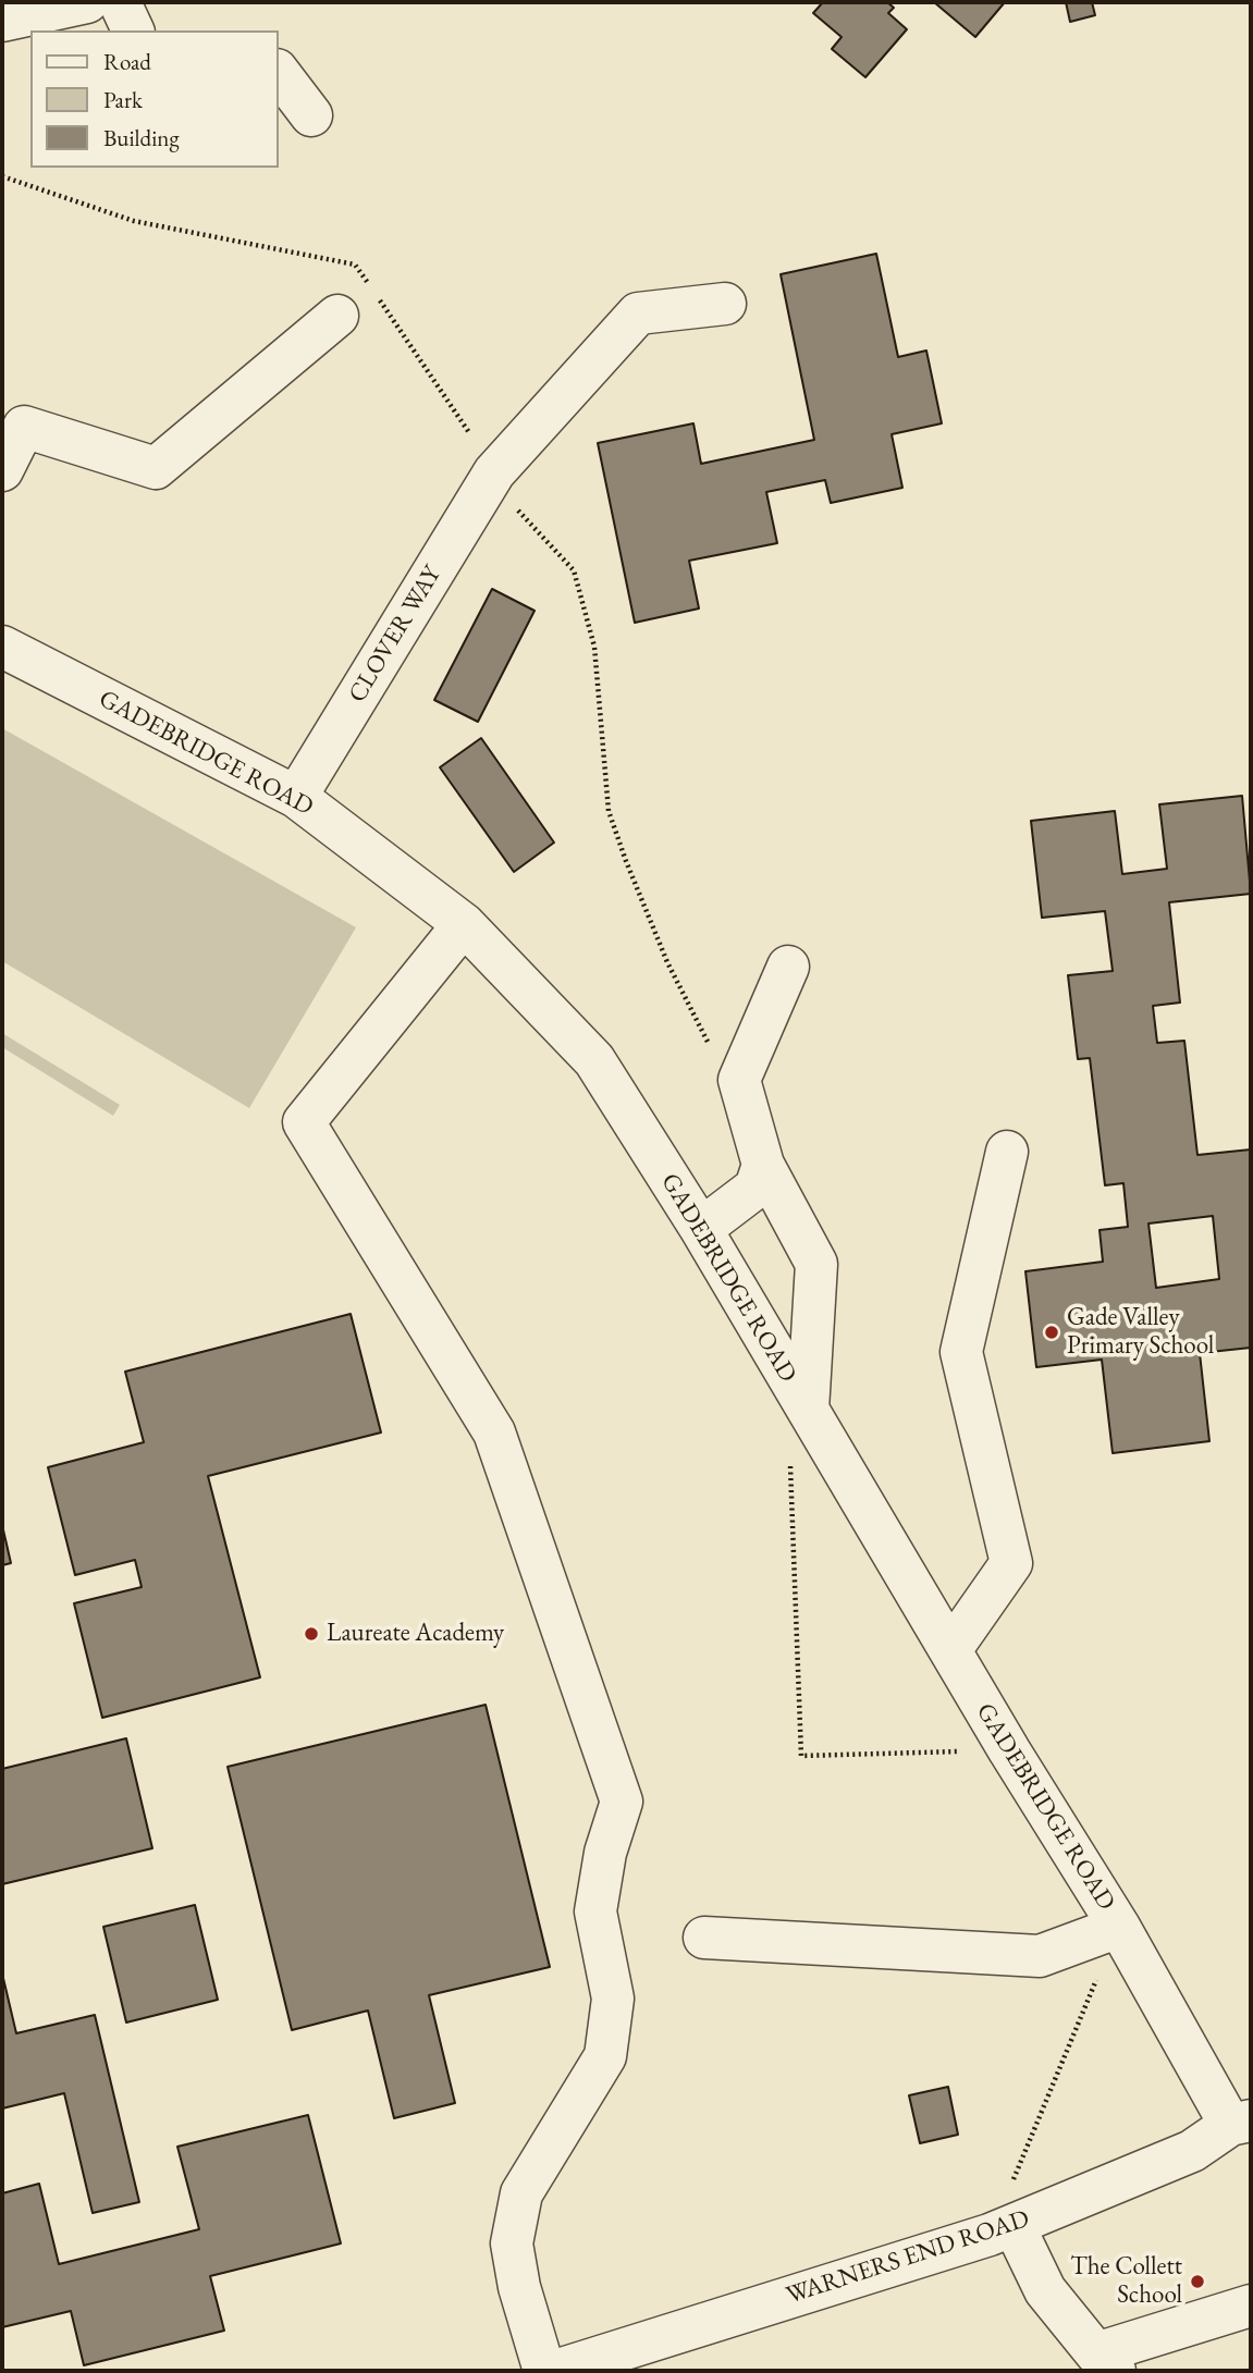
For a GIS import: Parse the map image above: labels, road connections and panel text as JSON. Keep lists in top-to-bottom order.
{
  "streets": {
    "street": ["CLOVER WAY", "GADEBRIDGE ROAD", "WARNERS END ROAD"]
  },
  "crossings": [
    ["CLOVER WAY", "GADEBRIDGE ROAD"],
    ["GADEBRIDGE ROAD", "WARNERS END ROAD"]
  ],
  "places": ["Gade Valley Primary School", "Laureate Academy", "The Collett School"],
  "legend": ["Road", "Park", "Building"]
}
